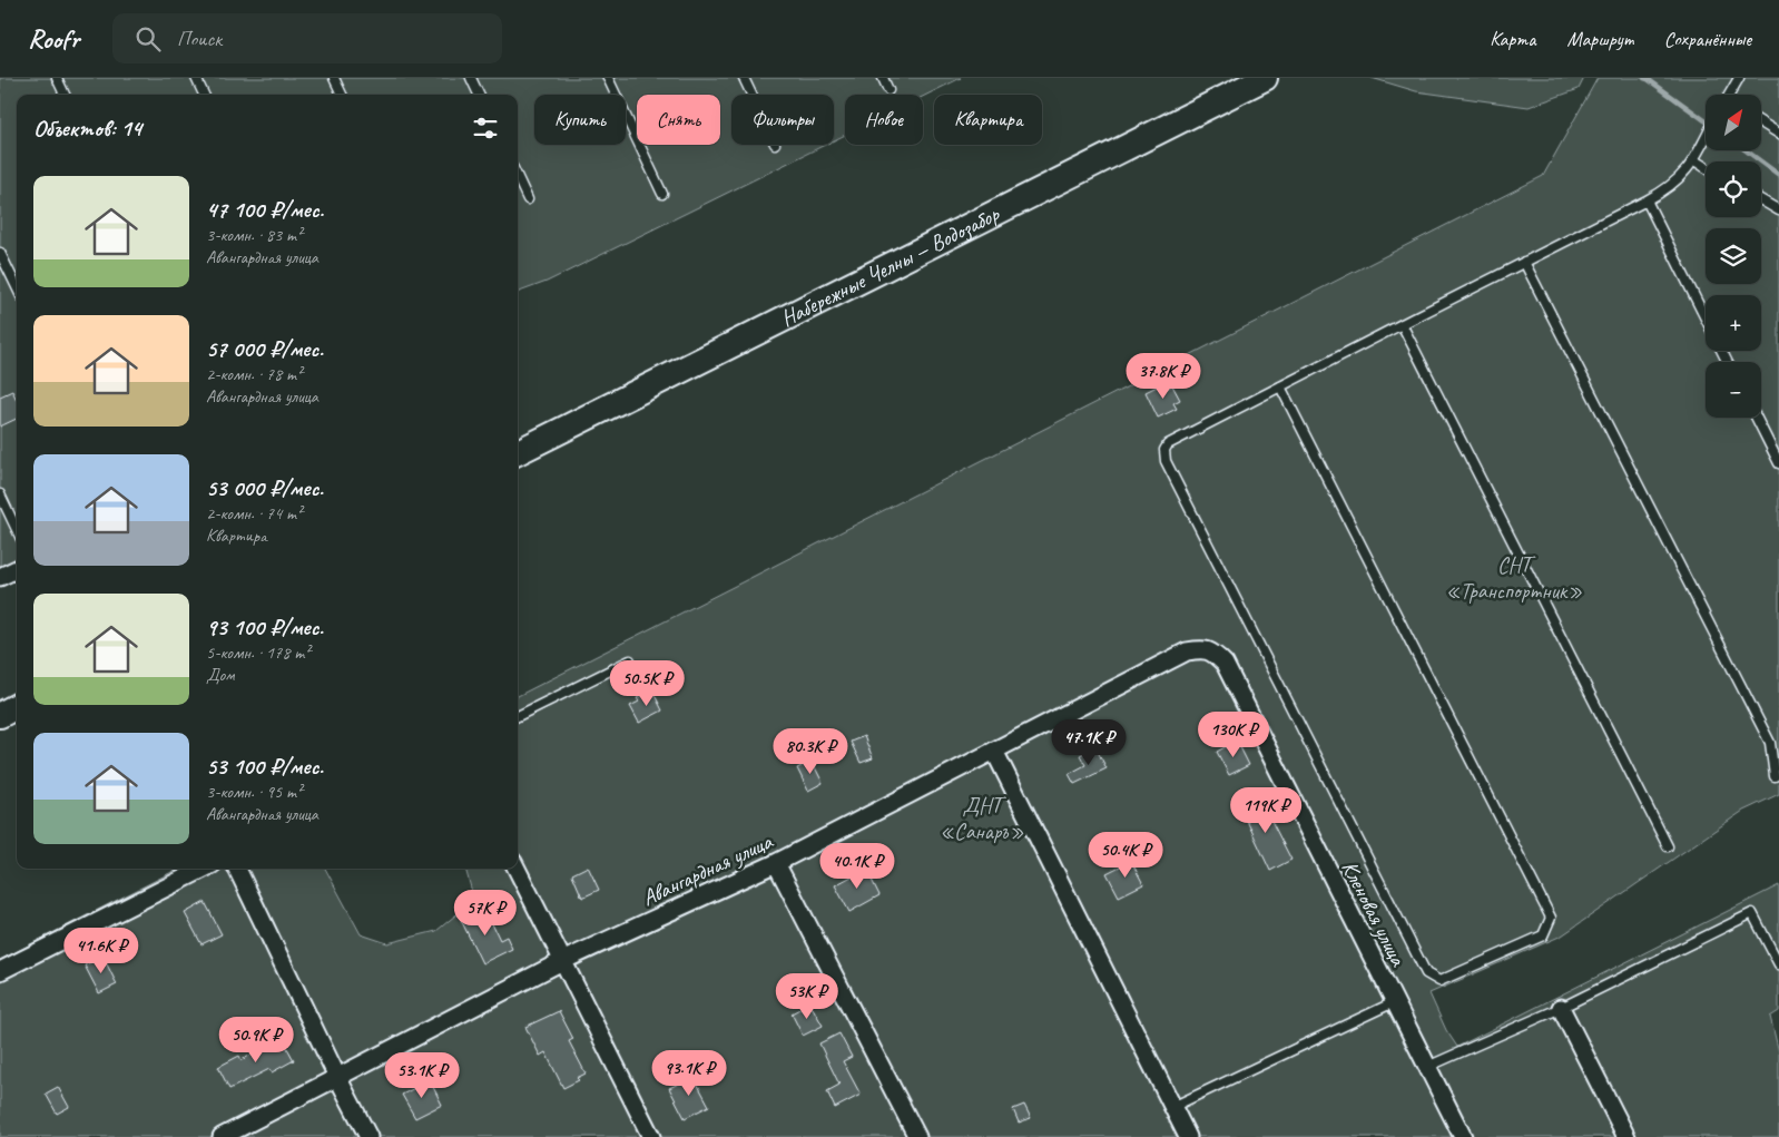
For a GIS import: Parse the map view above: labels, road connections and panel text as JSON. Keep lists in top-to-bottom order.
{
  "streets": {
    "main road": ["Набережные Челны — Водозабор"],
    "street": ["Авангардная улица", "Кленовая улица"]
  },
  "crossings": [
    ["Авангардная улица", "Кленовая улица"]
  ],
  "parks": ["СНТ «Транспортник»", "ДНТ «Санаръ»"],
  "north": "top right",
  "page": {
    "header": "Roofr",
    "search": "Поиск",
    "nav": ["Карта", "Маршрут", "Сохранённые"],
    "map_buttons": ["+", "−"],
    "chip": [
      "Купить",
      "Снять",
      "Фильтры",
      "Новое",
      "Квартира"
    ],
    "heading": "Объектов: 14",
    "list": [
      {
        "name": "47 100 ₽/мес.",
        "note": "3-комн. · 83 m² · Авангардная улица"
      },
      {
        "name": "57 000 ₽/мес.",
        "note": "2-комн. · 78 m² · Авангардная улица"
      },
      {
        "name": "53 000 ₽/мес.",
        "note": "2-комн. · 74 m² · Квартира"
      },
      {
        "name": "93 100 ₽/мес.",
        "note": "5-комн. · 178 m² · Дом"
      },
      {
        "name": "53 100 ₽/мес.",
        "note": "3-комн. · 95 m² · Авангардная улица"
      }
    ],
    "price": [
      "37.8K ₽",
      "50.5K ₽",
      "130K ₽",
      "47.1K ₽",
      "80.3K ₽",
      "119K ₽",
      "50.4K ₽",
      "40.1K ₽",
      "57K ₽",
      "41.6K ₽",
      "53K ₽",
      "50.9K ₽",
      "93.1K ₽",
      "53.1K ₽"
    ]
  }
}
